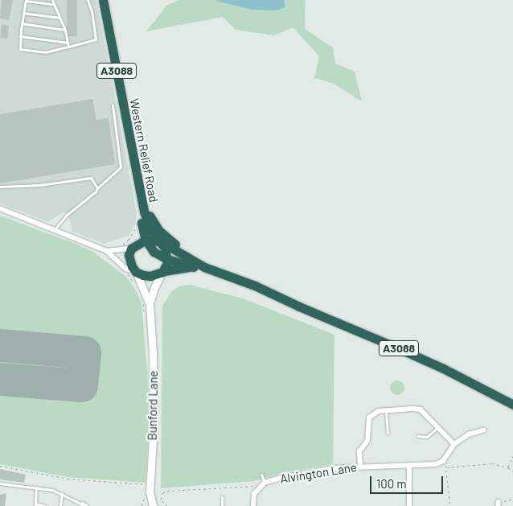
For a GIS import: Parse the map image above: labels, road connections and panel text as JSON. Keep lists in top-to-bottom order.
{
  "streets": {
    "highway": ["A3088", "Western Relief Road"],
    "street": ["Bunford Lane", "Alvington Lane"]
  },
  "crossings": [
    ["A3088", "Western Relief Road"],
    ["A3088", "Bunford Lane"]
  ],
  "scale_bar": "100 m"
}
